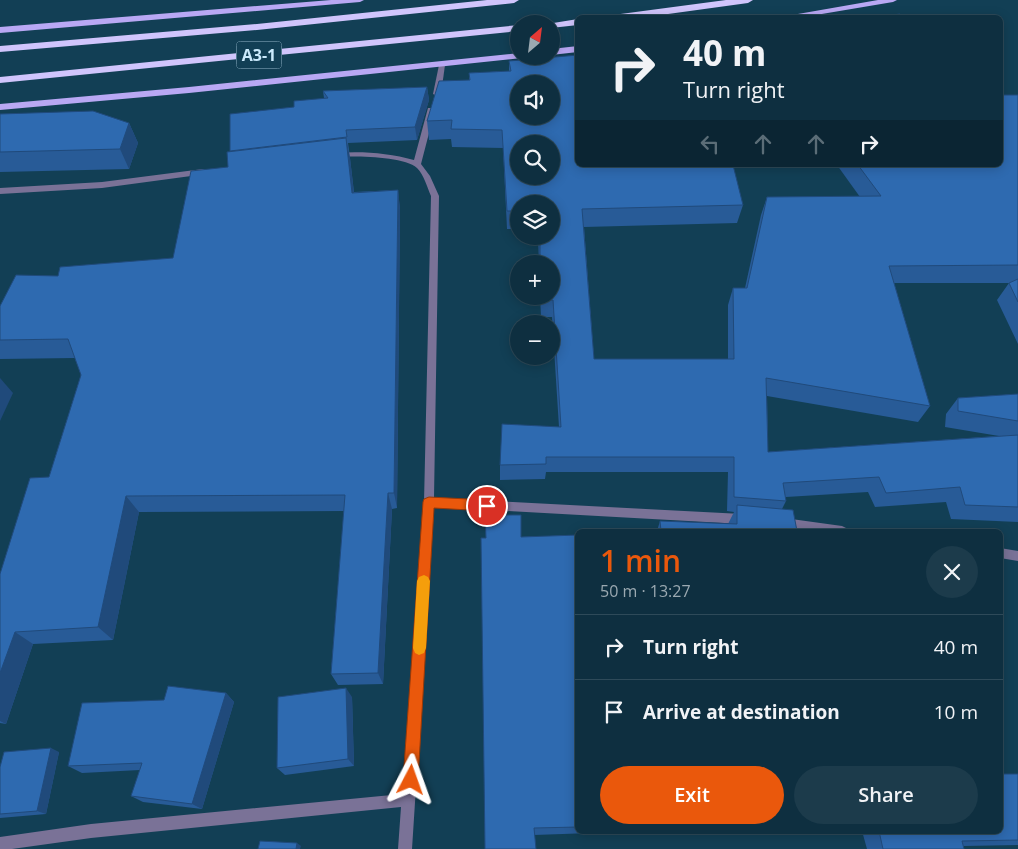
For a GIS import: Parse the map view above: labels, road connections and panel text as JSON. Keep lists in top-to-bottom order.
{
  "streets": {
    "highway": ["A3-1"]
  },
  "north": "top right",
  "page": {
    "map_buttons": ["+", "−"],
    "turn": ["40 m", "Turn right"],
    "heading": ["1 min", "50 m · 13:27"],
    "list": [
      {
        "name": "Turn right",
        "value": "40 m"
      },
      {
        "name": "Arrive at destination",
        "value": "10 m"
      }
    ],
    "buttons": ["Exit", "Share"]
  }
}
